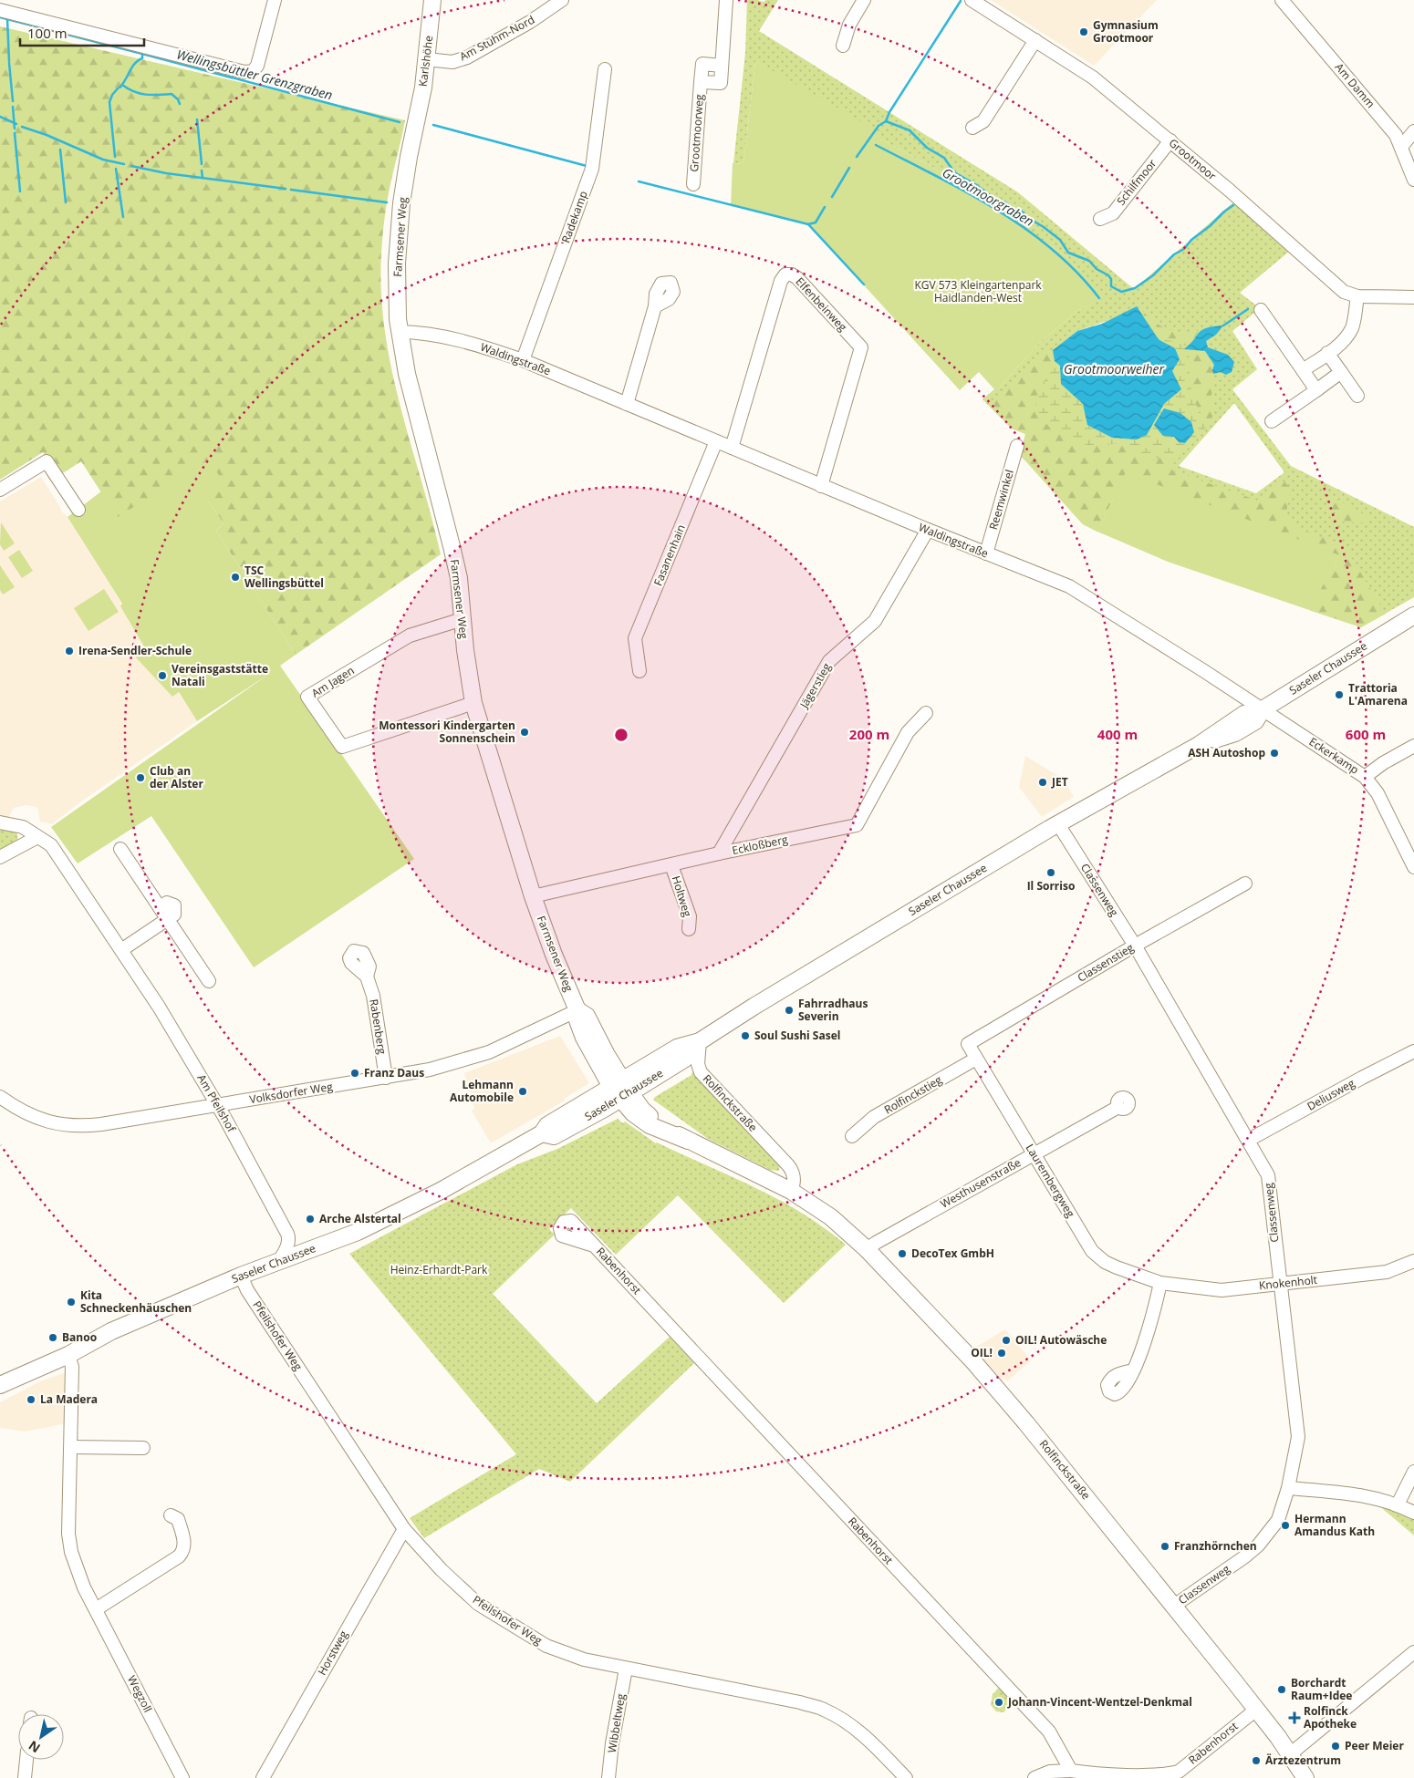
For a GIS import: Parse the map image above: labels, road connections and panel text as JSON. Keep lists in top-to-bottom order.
{
  "streets": {
    "main road": [
      "Karlshöhe",
      "Farmsener Weg",
      "Saseler Chaussee",
      "Rolfinckstraße"
    ],
    "street": [
      "Am Stühm-Nord",
      "Am Damm",
      "Grootmoorweg",
      "Grootmoor",
      "Schilfmoor",
      "Radekamp",
      "Elfenbeinweg",
      "Waldingstraße",
      "Reemwinkel",
      "Fasanenhain",
      "Am Jagen",
      "Jägerstieg",
      "Eckerkamp",
      "Eckloßberg",
      "Classenweg",
      "Holtweg",
      "Classenstieg",
      "Rabenberg",
      "Volksdorfer Weg",
      "Rolfinckstieg",
      "Deliusweg",
      "Am Pfeilshof",
      "Laurembergweg",
      "Westhusenstraße",
      "Rabenhorst",
      "Knokenholt",
      "Pfeilshofer Weg",
      "Horstweg",
      "Wegzoll",
      "Wibbeltweg"
    ]
  },
  "crossings": [
    ["Am Stühm-Nord", "Karlshöhe"],
    ["Karlshöhe", "Farmsener Weg"],
    ["Grootmoor", "Schilfmoor"],
    ["Radekamp", "Waldingstraße"],
    ["Farmsener Weg", "Waldingstraße"],
    ["Farmsener Weg", "Saseler Chaussee"],
    ["Farmsener Weg", "Am Jagen"],
    ["Farmsener Weg", "Eckloßberg"],
    ["Farmsener Weg", "Volksdorfer Weg"],
    ["Farmsener Weg", "Rolfinckstraße"],
    ["Elfenbeinweg", "Waldingstraße"],
    ["Waldingstraße", "Reemwinkel"],
    ["Waldingstraße", "Fasanenhain"],
    ["Waldingstraße", "Saseler Chaussee"],
    ["Waldingstraße", "Jägerstieg"],
    ["Waldingstraße", "Eckerkamp"],
    ["Saseler Chaussee", "Eckerkamp"],
    ["Saseler Chaussee", "Classenweg"],
    ["Saseler Chaussee", "Am Pfeilshof"],
    ["Saseler Chaussee", "Rolfinckstraße"],
    ["Saseler Chaussee", "Pfeilshofer Weg"],
    ["Saseler Chaussee", "Wegzoll"],
    ["Jägerstieg", "Eckloßberg"],
    ["Eckloßberg", "Holtweg"],
    ["Classenweg", "Classenstieg"],
    ["Classenweg", "Deliusweg"],
    ["Classenweg", "Rolfinckstraße"],
    ["Classenweg", "Knokenholt"],
    ["Classenstieg", "Laurembergweg"],
    ["Rabenberg", "Volksdorfer Weg"],
    ["Volksdorfer Weg", "Am Pfeilshof"],
    ["Rolfinckstieg", "Laurembergweg"],
    ["Rolfinckstraße", "Westhusenstraße"],
    ["Rolfinckstraße", "Rabenhorst"],
    ["Laurembergweg", "Westhusenstraße"],
    ["Laurembergweg", "Knokenholt"],
    ["Pfeilshofer Weg", "Horstweg"],
    ["Pfeilshofer Weg", "Wibbeltweg"]
  ],
  "water": ["Wellingsbüttler Grenzgraben", "Grootmoorgraben", "Grootmoorweiher"],
  "parks": ["KGV 573 Kleingartenpark Haidlanden-West", "Heinz-Erhardt-Park"],
  "places": {
    "other": [
      "Gymnasium Grootmoor",
      "TSC Wellingsbüttel",
      "Irena-Sendler-Schule",
      "Vereinsgaststätte Natali",
      "Trattoria L'Amarena",
      "Montessori Kindergarten Sonnenschein",
      "ASH Autoshop",
      "Club an der Alster",
      "JET",
      "Il Sorriso",
      "Fahrradhaus Severin",
      "Soul Sushi Sasel",
      "Franz Daus",
      "Lehmann Automobile",
      "Arche Alstertal",
      "DecoTex GmbH",
      "Kita Schneckenhäuschen",
      "Banoo",
      "OIL! Autowäsche",
      "OIL!",
      "La Madera",
      "Hermann Amandus Kath",
      "Franzhörnchen",
      "Borchardt Raum+Idee",
      "Johann-Vincent-Wentzel-Denkmal",
      "Peer Meier",
      "Ärztezentrum"
    ],
    "health": ["Rolfinck Apotheke"]
  },
  "scale_bar": "100 m",
  "north": "bottom left",
  "rings": ["200 m", "400 m", "600 m"]
}
